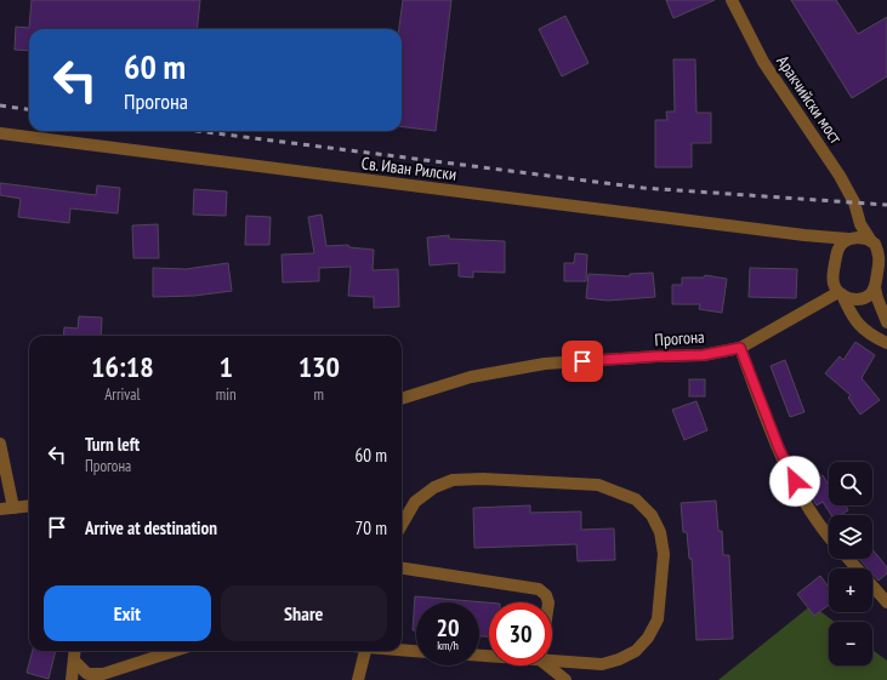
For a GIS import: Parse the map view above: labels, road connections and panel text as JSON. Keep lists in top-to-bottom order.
{
  "streets": {
    "street": ["Аракчийски мост", "Св. Иван Рилски", "Прогона"]
  },
  "crossings": [
    ["Аракчийски мост", "Св. Иван Рилски"],
    ["Аракчийски мост", "Прогона"],
    ["Св. Иван Рилски", "Прогона"]
  ],
  "page": {
    "turn": ["60 m", "Прогона"],
    "eta": [
      "16:18",
      "Arrival",
      "1",
      "min",
      "130",
      "m"
    ],
    "list": [
      {
        "name": "Turn left",
        "note": "Прогона",
        "value": "60 m"
      },
      {
        "name": "Arrive at destination",
        "value": "70 m"
      }
    ],
    "map_buttons": ["+", "−"],
    "buttons": ["Exit", "Share"],
    "speed": "20 km/h",
    "limit": "30"
  }
}
